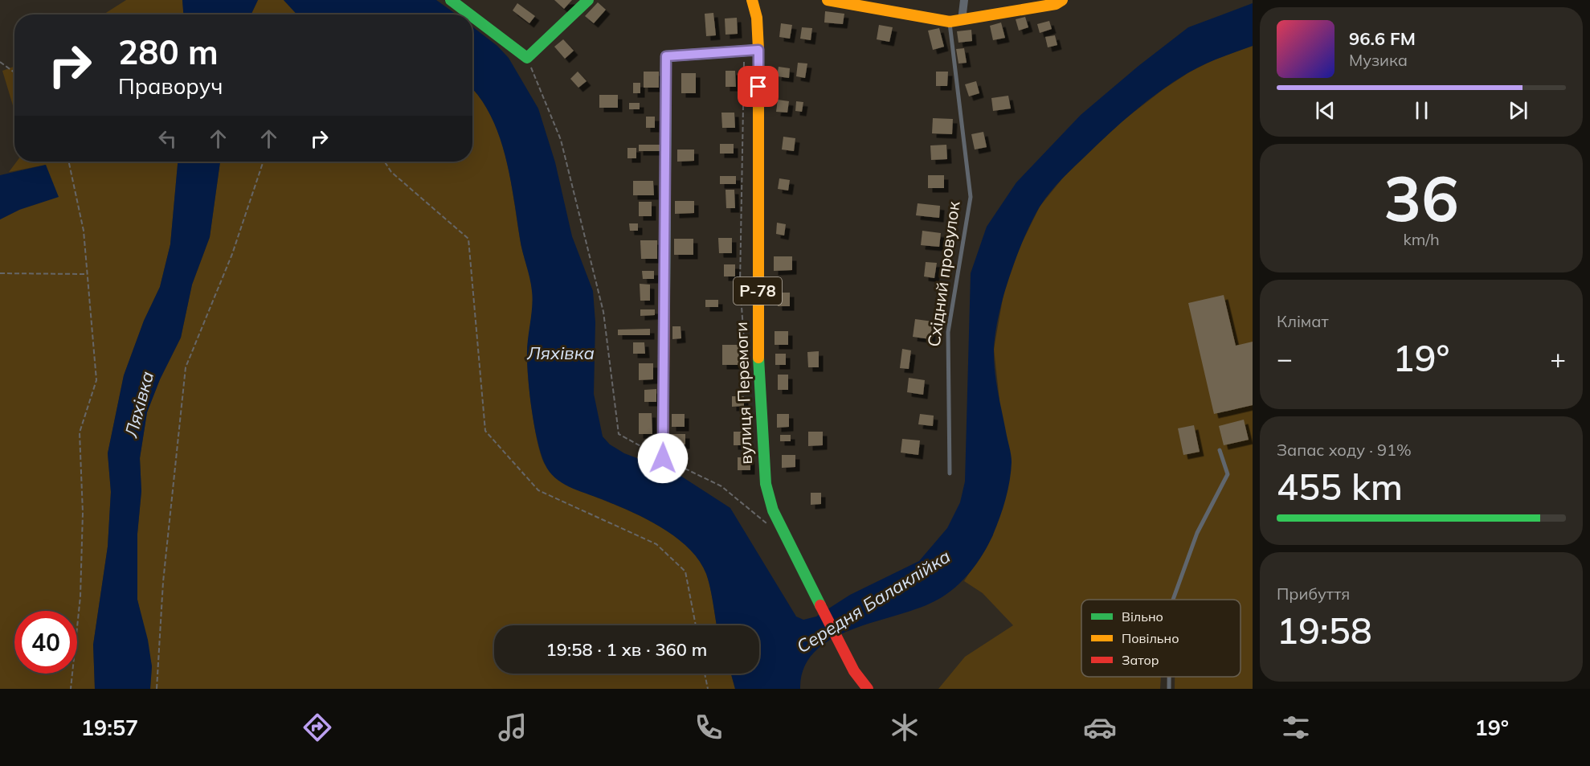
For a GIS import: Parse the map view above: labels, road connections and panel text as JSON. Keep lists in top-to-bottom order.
{
  "streets": {
    "street": ["Р-78", "вулиця Перемоги"],
    "lane": ["Східний провулок"]
  },
  "water": ["Ляхівка", "Середня Балаклійка"],
  "legend": ["Вільно", "Повільно", "Затор"],
  "page": {
    "turn": ["280 m", "Праворуч"],
    "song": ["96.6 FM", "Музика"],
    "tile": [
      ["36", "km/h"],
      "Клімат",
      ["Запас ходу · 91%", "455 km"],
      ["Прибуття", "19:58"]
    ],
    "heat": ["−", "19°", "+"],
    "limit": "40",
    "trip": "19:58 · 1 хв · 360 m",
    "tabs": ["19:57", "19°"]
  }
}
